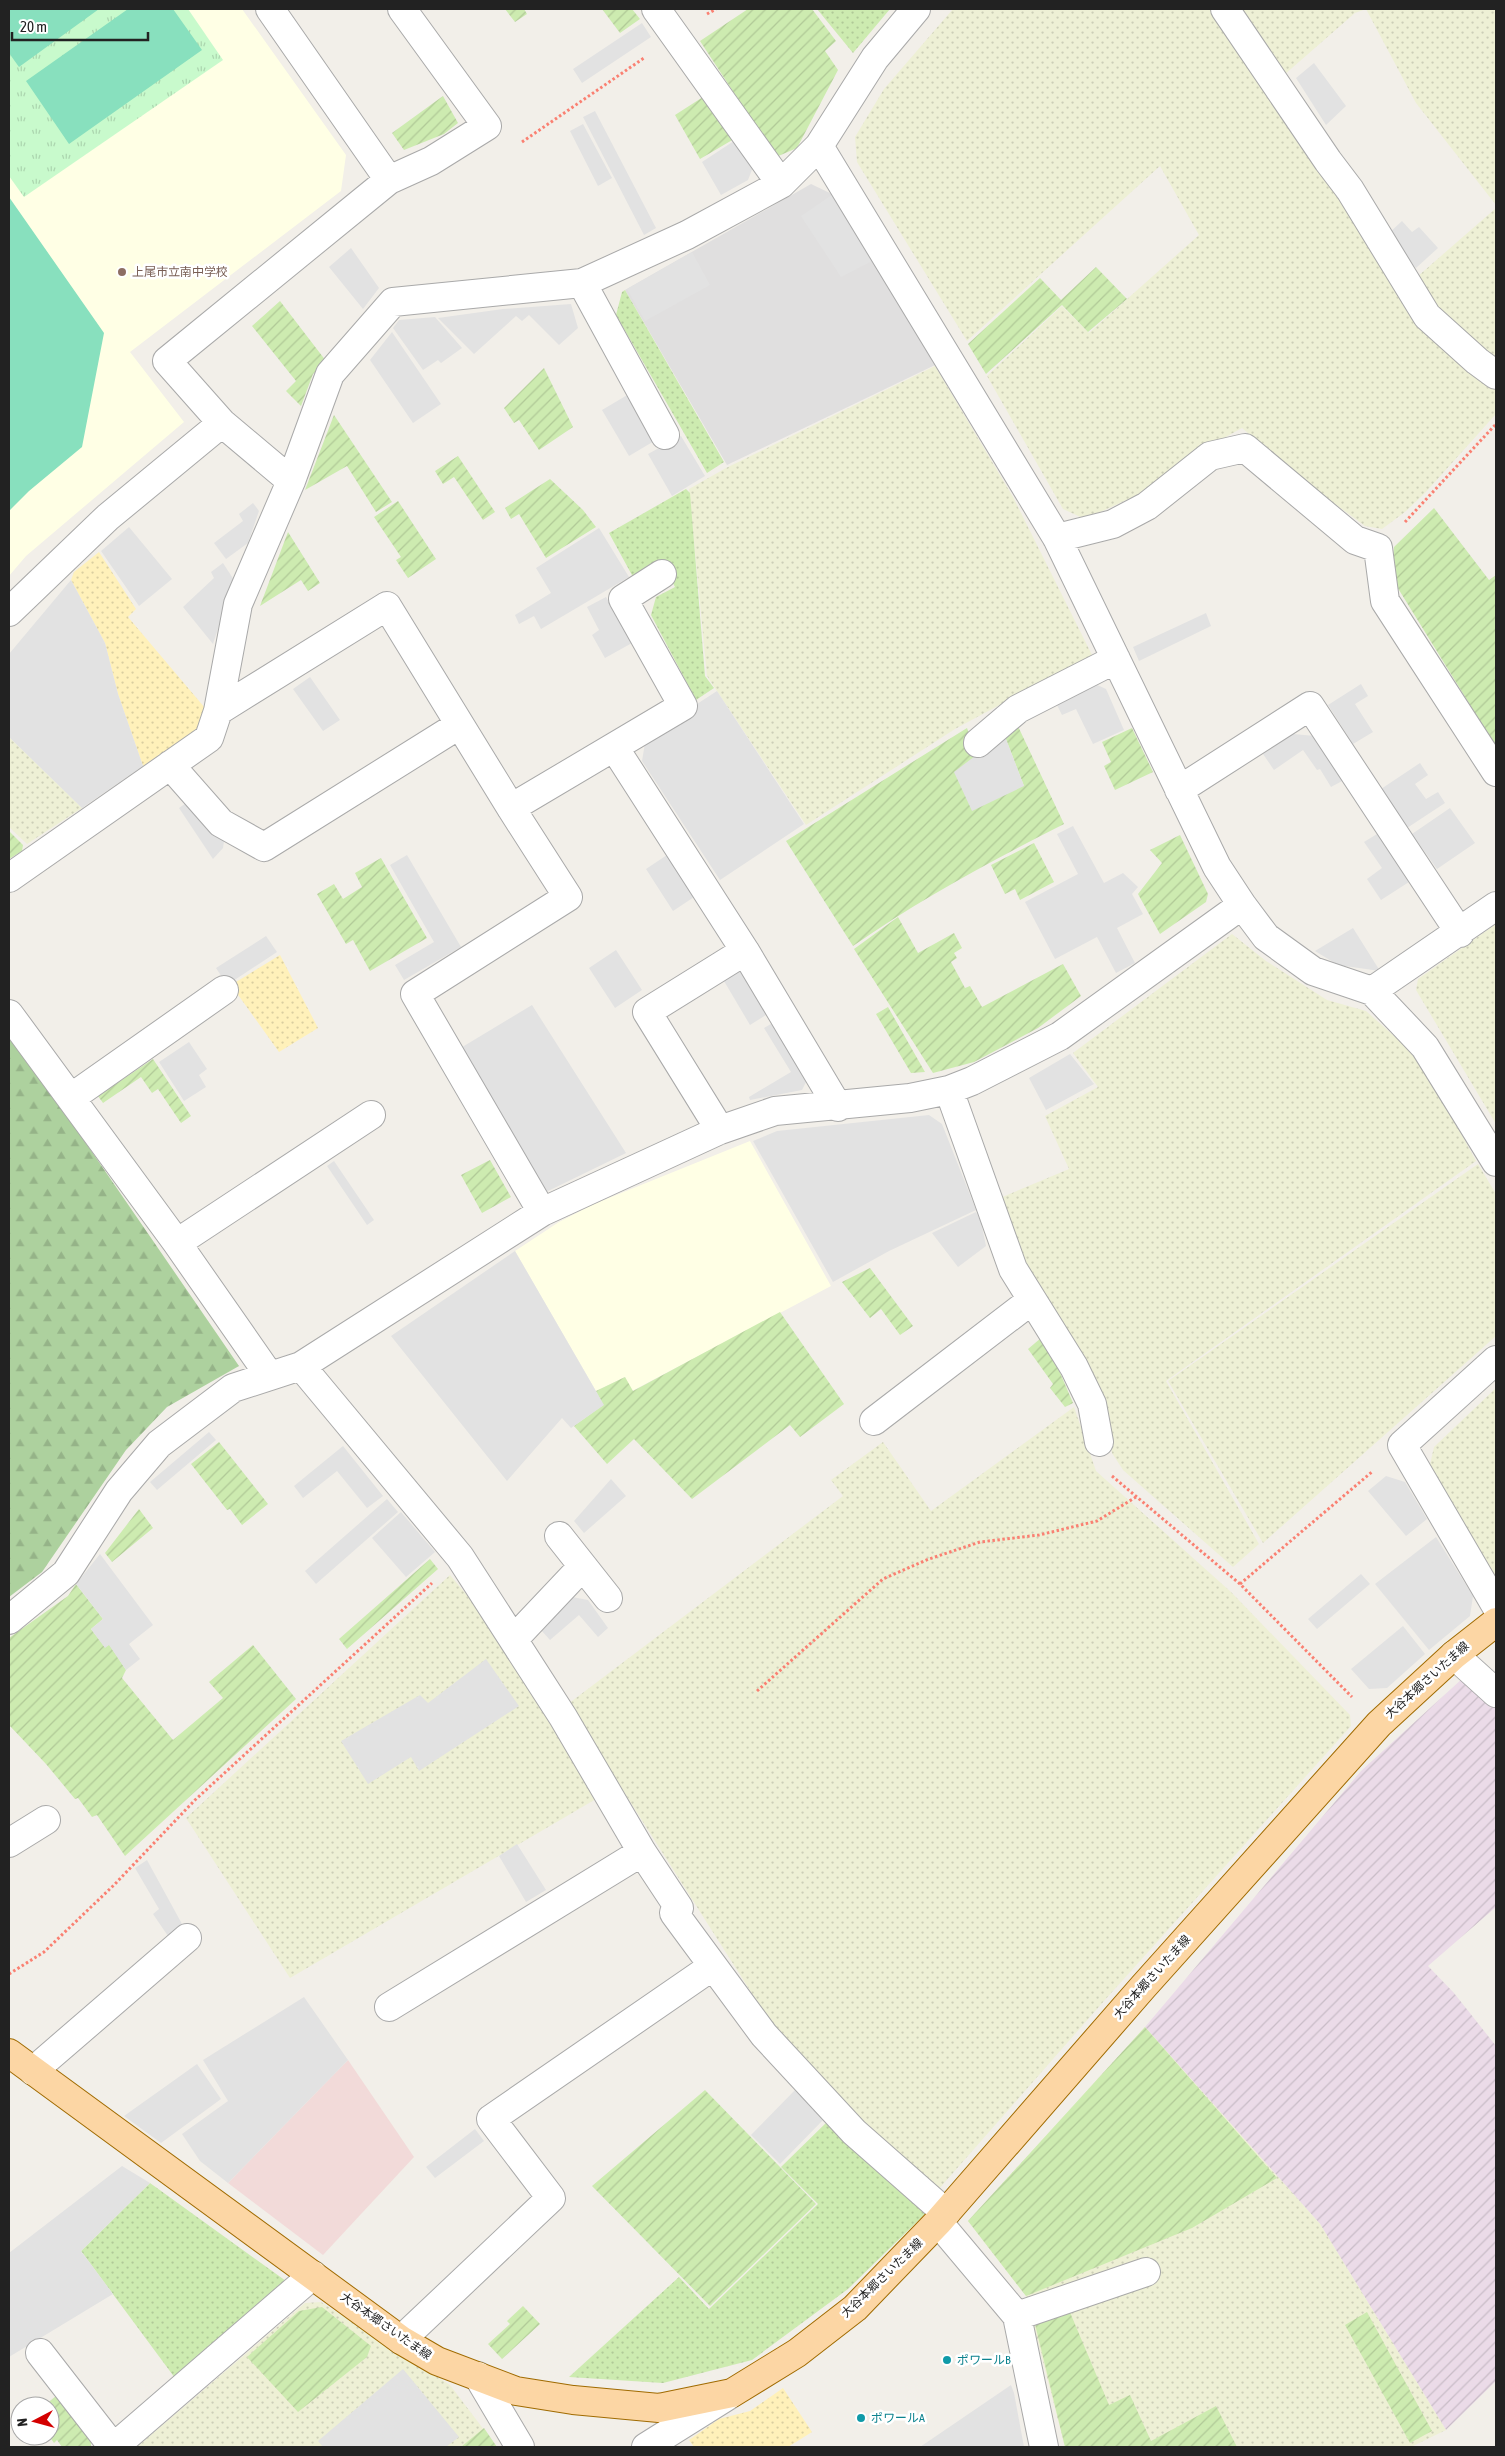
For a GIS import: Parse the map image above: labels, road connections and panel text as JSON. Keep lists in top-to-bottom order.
{
  "streets": {
    "main road": ["大谷本郷さいたま線"]
  },
  "places": ["上尾市立南中学校", "ポワールB", "ポワールA"],
  "scale_bar": "20 m",
  "north": "left"
}
